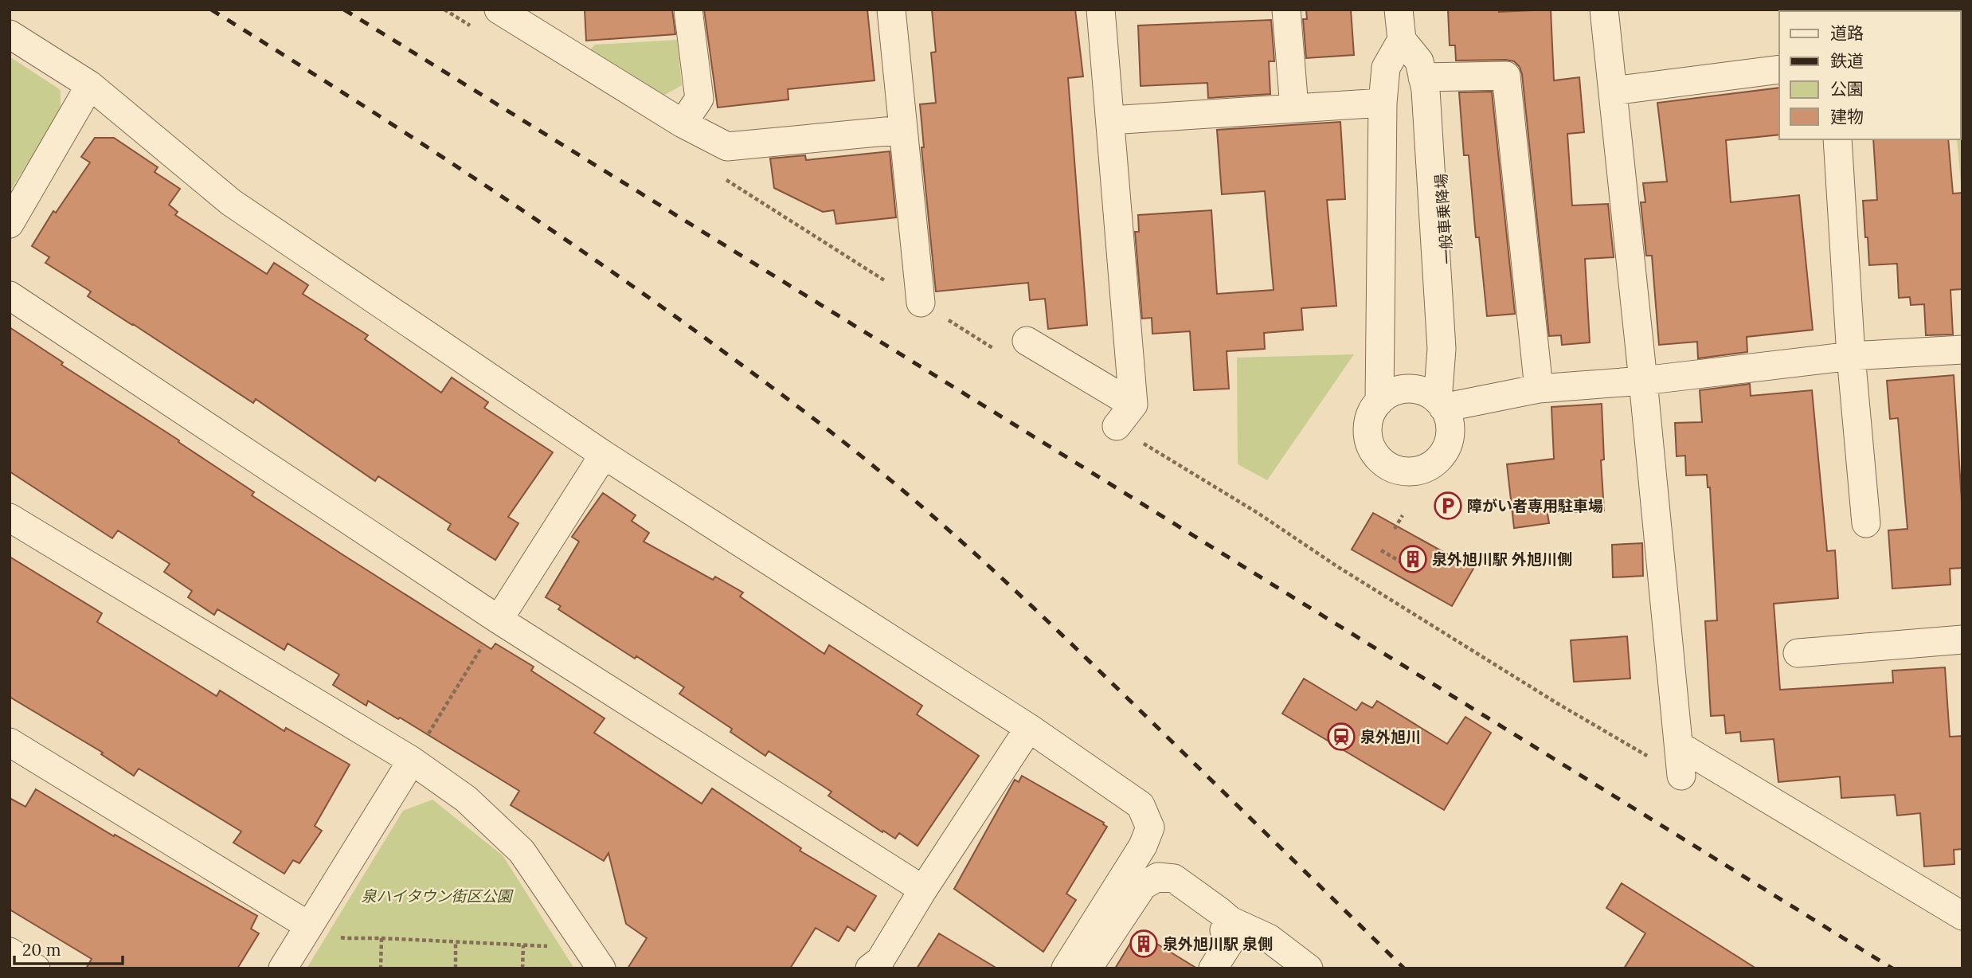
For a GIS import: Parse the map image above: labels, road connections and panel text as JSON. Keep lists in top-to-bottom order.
{
  "parks": ["泉ハイタウン街区公園"],
  "places": {
    "parking": ["障がい者専用駐車場"],
    "building": ["泉外旭川駅 外旭川側", "泉外旭川駅 泉側"],
    "station": ["泉外旭川"]
  },
  "legend": [
    "道路",
    "鉄道",
    "公園",
    "建物"
  ],
  "scale_bar": "20 m"
}
